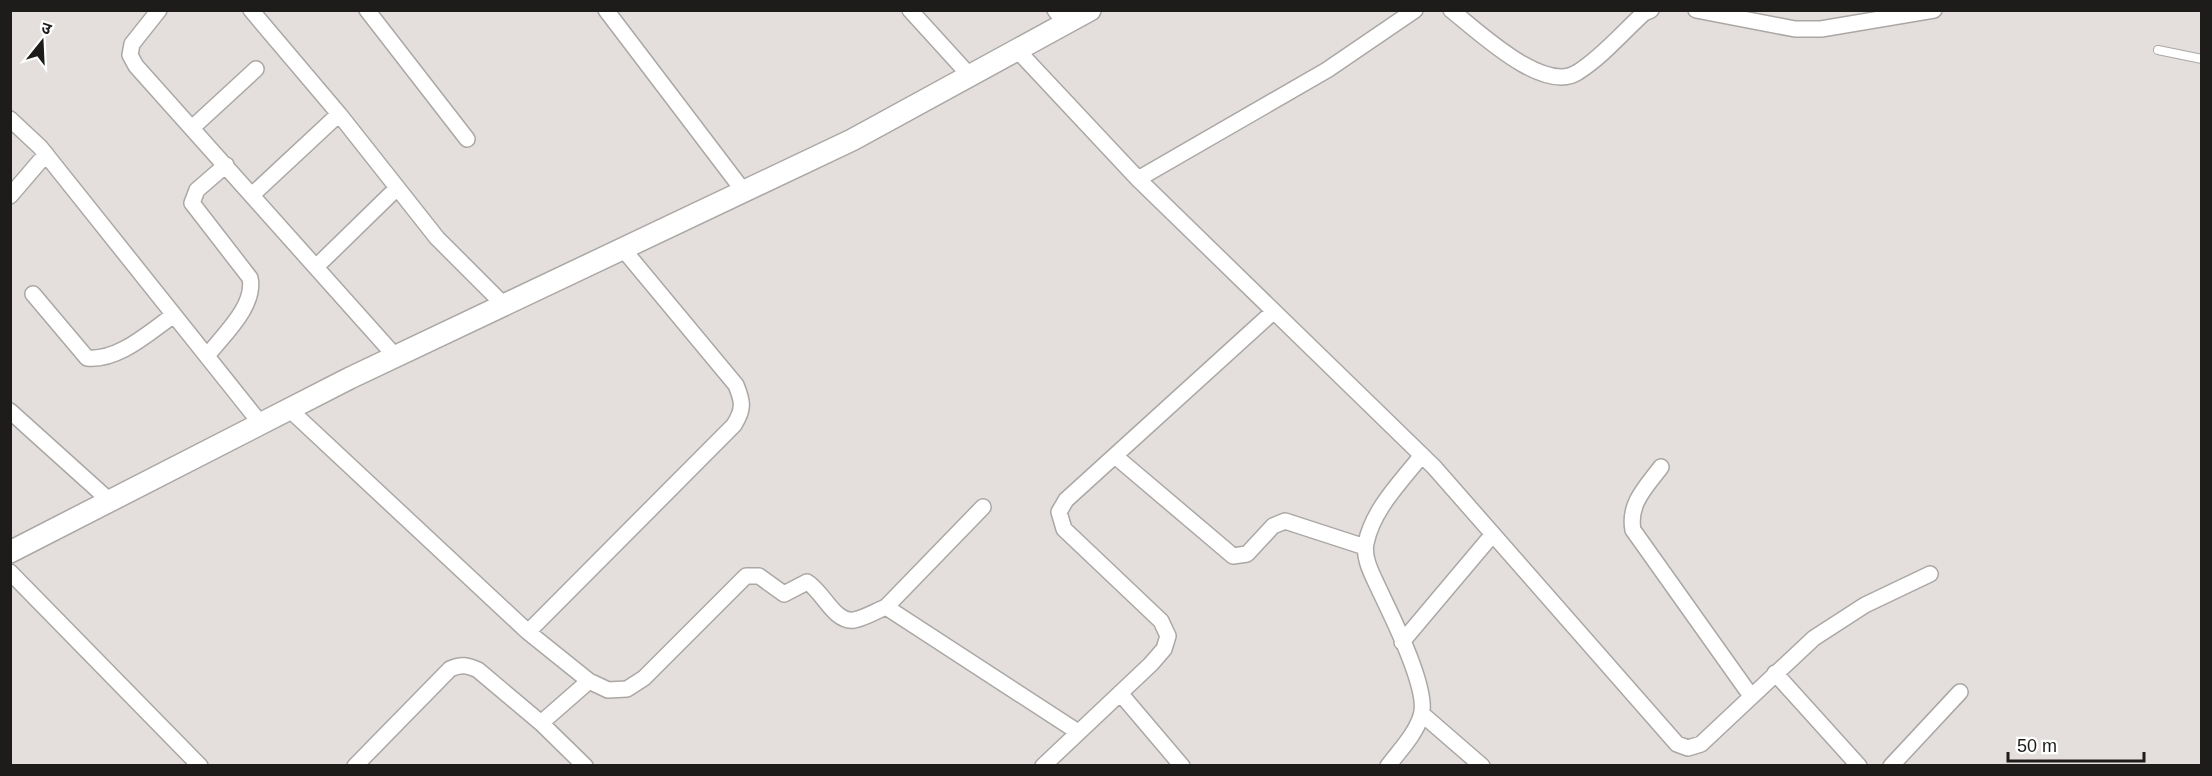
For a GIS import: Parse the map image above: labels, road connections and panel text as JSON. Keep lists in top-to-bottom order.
{
  "scale_bar": "50 m",
  "north": "top"
}
